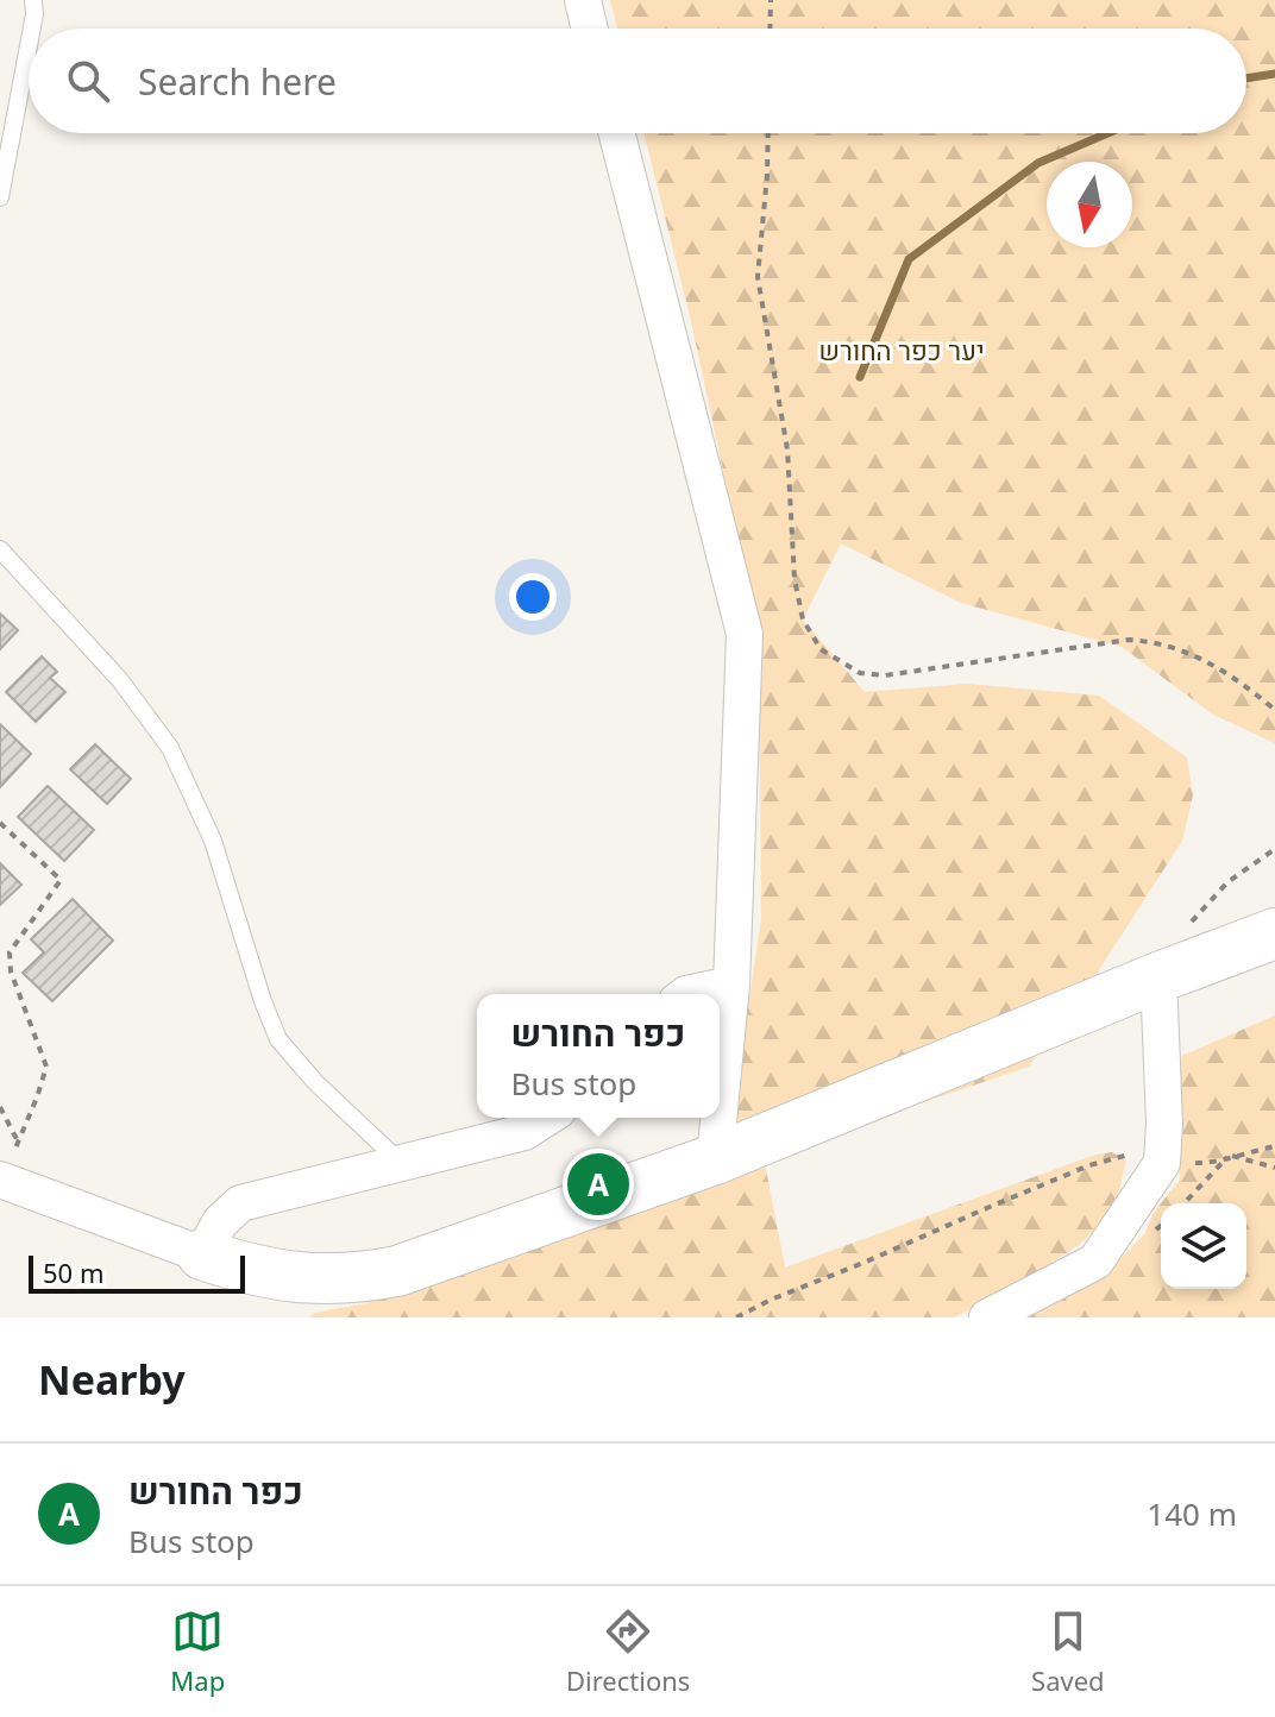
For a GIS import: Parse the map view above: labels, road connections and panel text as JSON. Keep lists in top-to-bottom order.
{
  "parks": ["יער כפר החורש"],
  "scale_bar": "50 m",
  "north": "bottom",
  "page": {
    "search": "Search here",
    "popup": ["כפר החורש", "Bus stop"],
    "pins": "A",
    "scale": "50 m",
    "heading": "Nearby",
    "list": [
      {
        "mark": "A",
        "name": "כפר החורש",
        "note": "Bus stop",
        "value": "140 m"
      }
    ],
    "nav": ["Map", "Directions", "Saved"]
  }
}
